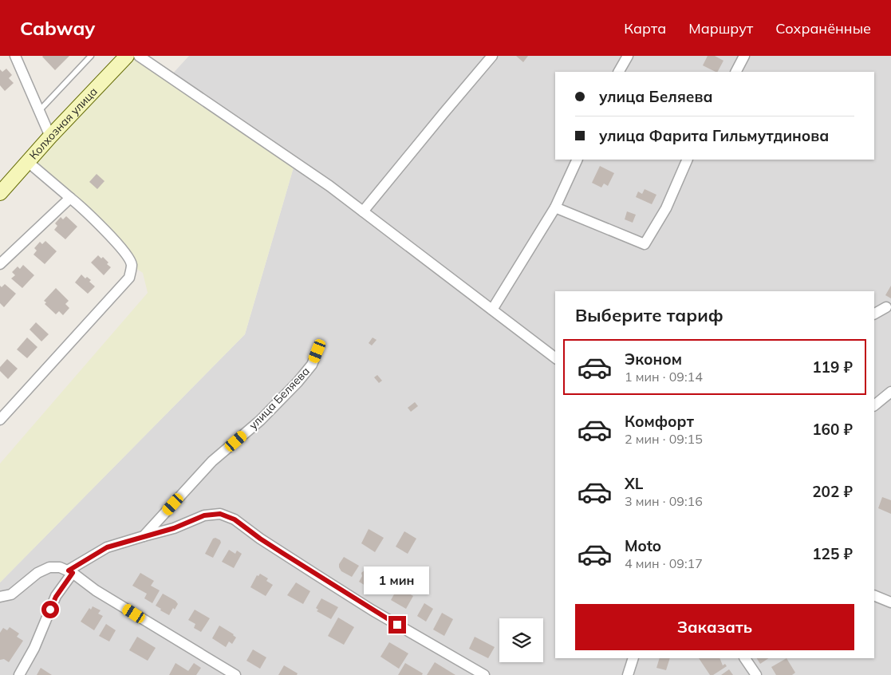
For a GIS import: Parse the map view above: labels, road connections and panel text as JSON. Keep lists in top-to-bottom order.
{
  "streets": {
    "main road": ["Колхозная улица"],
    "street": ["улица Беляева"]
  },
  "page": {
    "header": "Cabway",
    "nav": ["Карта", "Маршрут", "Сохранённые"],
    "banner": ["улица Беляева", "улица Фарита Гильмутдинова"],
    "heading": "Выберите тариф",
    "list": [
      {
        "name": "Эконом",
        "note": "1 мин · 09:14",
        "value": "119 ₽"
      },
      {
        "name": "Комфорт",
        "note": "2 мин · 09:15",
        "value": "160 ₽"
      },
      {
        "name": "XL",
        "note": "3 мин · 09:16",
        "value": "202 ₽"
      },
      {
        "name": "Moto",
        "note": "4 мин · 09:17",
        "value": "125 ₽"
      }
    ],
    "bubble": "1 мин",
    "buttons": "Заказать"
  }
}
